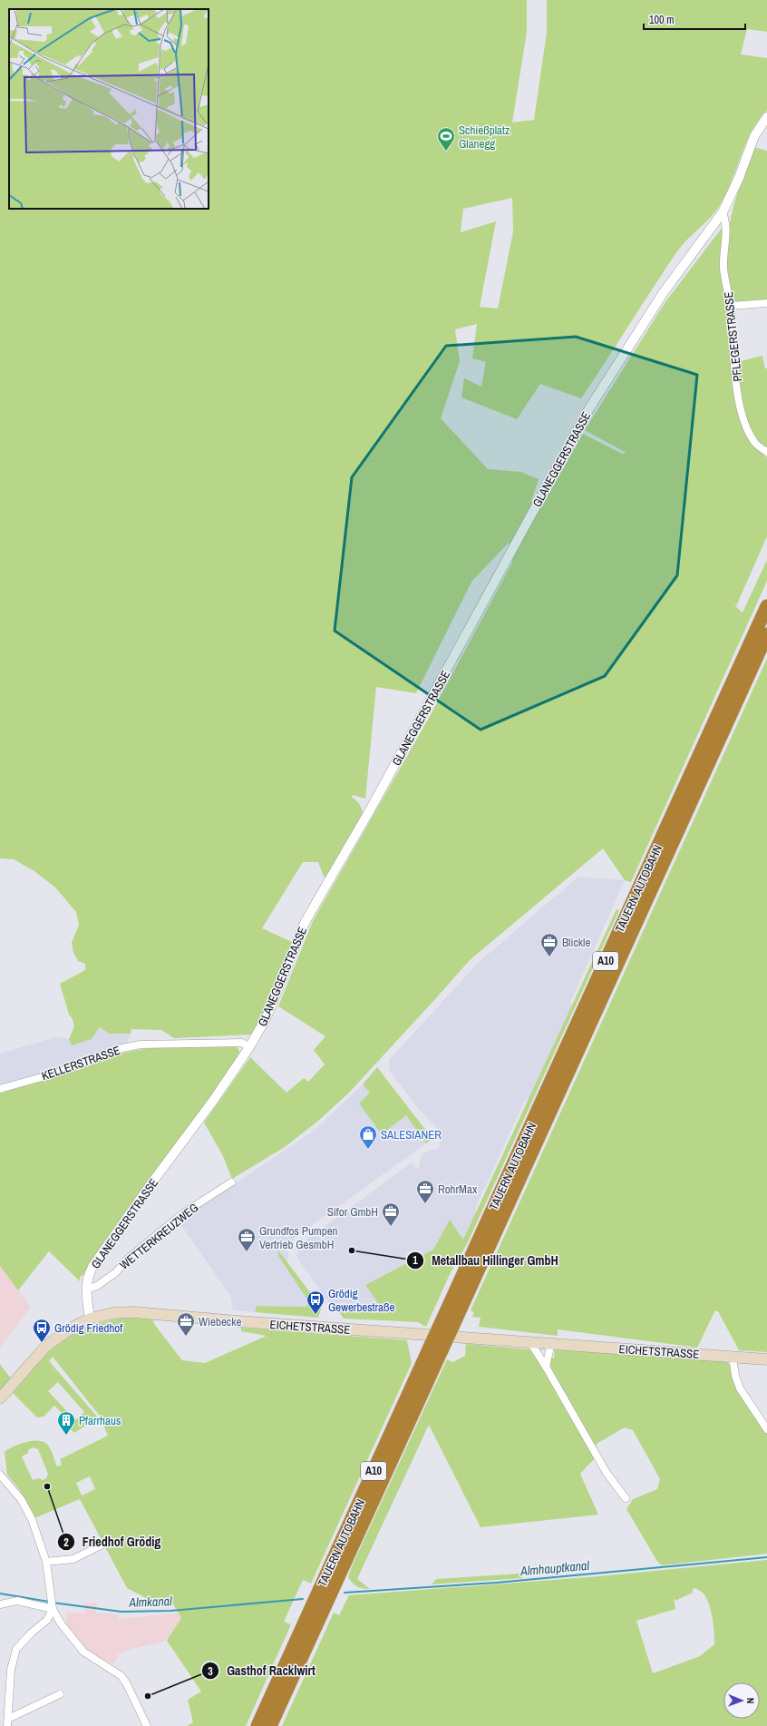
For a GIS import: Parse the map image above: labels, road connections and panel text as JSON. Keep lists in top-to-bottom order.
{
  "streets": {
    "highway": ["TAUERN AUTOBAHN", "A10"],
    "main road": ["EICHETSTRASSE"],
    "street": [
      "PFLEGERSTRASSE",
      "GLANEGGERSTRASSE",
      "KELLERSTRASSE",
      "WETTERKREUZWEG"
    ]
  },
  "crossings": [
    ["PFLEGERSTRASSE", "GLANEGGERSTRASSE"],
    ["GLANEGGERSTRASSE", "KELLERSTRASSE"],
    ["GLANEGGERSTRASSE", "WETTERKREUZWEG"],
    ["GLANEGGERSTRASSE", "EICHETSTRASSE"]
  ],
  "water": ["Almhauptkanal", "Almkanal"],
  "places": {
    "sports": ["Schießplatz Glanegg"],
    "office": [
      "Blickle",
      "RohrMax",
      "Sifor GmbH",
      "Grundfos Pumpen Vertrieb GesmbH",
      "Wiebecke"
    ],
    "shop": ["SALESIANER"],
    "other": ["Metallbau Hillinger GmbH", "Friedhof Grödig", "Gasthof Racklwirt"],
    "bus stop": ["Grödig Gewerbestraße", "Grödig Friedhof"],
    "building": ["Pfarrhaus"]
  },
  "scale_bar": "100 m",
  "north": "right"
}
